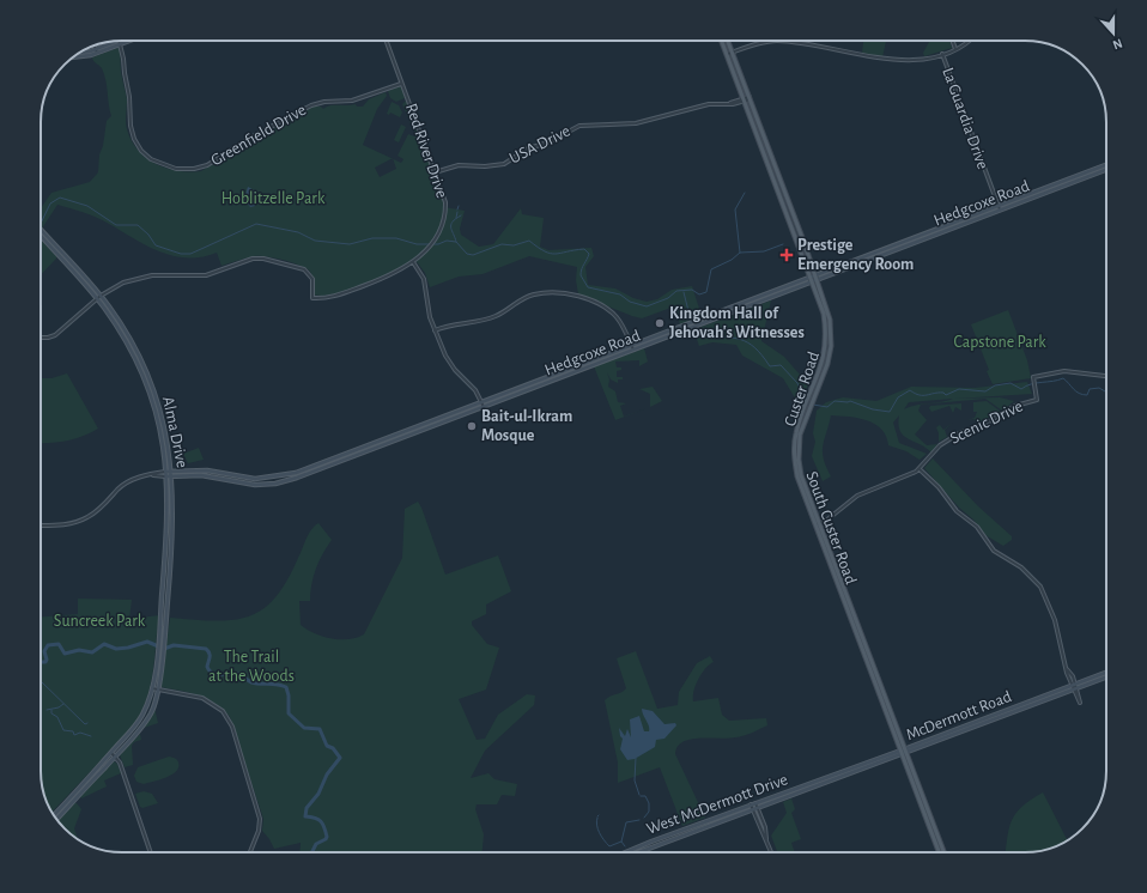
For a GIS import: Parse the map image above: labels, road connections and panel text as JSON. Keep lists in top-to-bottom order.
{
  "streets": {
    "main road": [
      "Hedgcoxe Road",
      "Custer Road",
      "Alma Drive",
      "South Custer Road",
      "McDermott Road",
      "West McDermott Drive"
    ],
    "street": [
      "La Guardia Drive",
      "Greenfield Drive",
      "USA Drive",
      "Red River Drive",
      "Scenic Drive"
    ]
  },
  "crossings": [
    ["La Guardia Drive", "Hedgcoxe Road"],
    ["Greenfield Drive", "Red River Drive"],
    ["USA Drive", "Red River Drive"],
    ["USA Drive", "Custer Road"],
    ["Red River Drive", "Alma Drive"],
    ["Hedgcoxe Road", "Custer Road"],
    ["Hedgcoxe Road", "Alma Drive"],
    ["Custer Road", "South Custer Road"],
    ["Scenic Drive", "South Custer Road"],
    ["McDermott Road", "West McDermott Drive"]
  ],
  "parks": [
    "Hoblitzelle Park",
    "Capstone Park",
    "Suncreek Park",
    "The Trail at the Woods"
  ],
  "places": {
    "health": ["Prestige Emergency Room"],
    "other": ["Kingdom Hall of Jehovah's Witnesses", "Bait-ul-Ikram Mosque"]
  },
  "north": "bottom"
}
